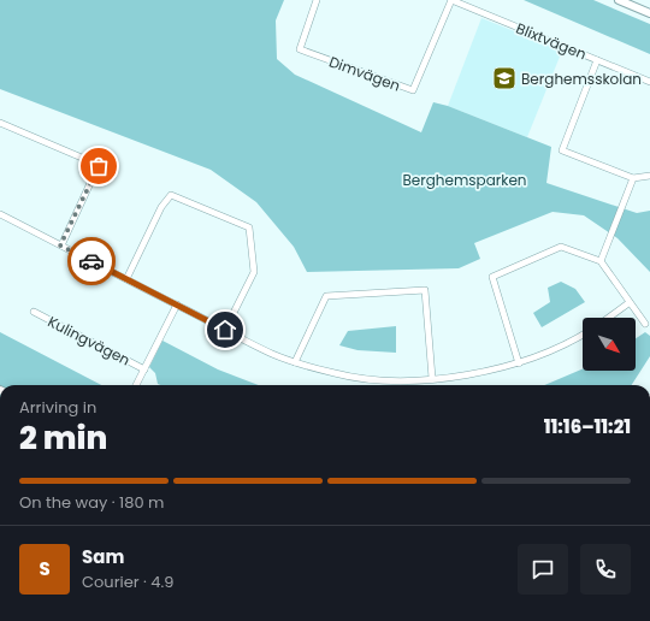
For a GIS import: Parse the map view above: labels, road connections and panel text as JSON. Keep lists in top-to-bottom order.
{
  "streets": {
    "street": ["Blixtvägen", "Dimvägen", "Kulingvägen"]
  },
  "crossings": [
    ["Blixtvägen", "Dimvägen"]
  ],
  "parks": ["Berghemsparken"],
  "places": {
    "school or university": ["Berghemsskolan"]
  },
  "north": "bottom right",
  "page": {
    "heading": ["2 min", "Arriving in", "11:16–11:21"],
    "panel": ["Sam", "Courier · 4.9"],
    "bar": "On the way · 180 m",
    "round": "S"
  }
}
